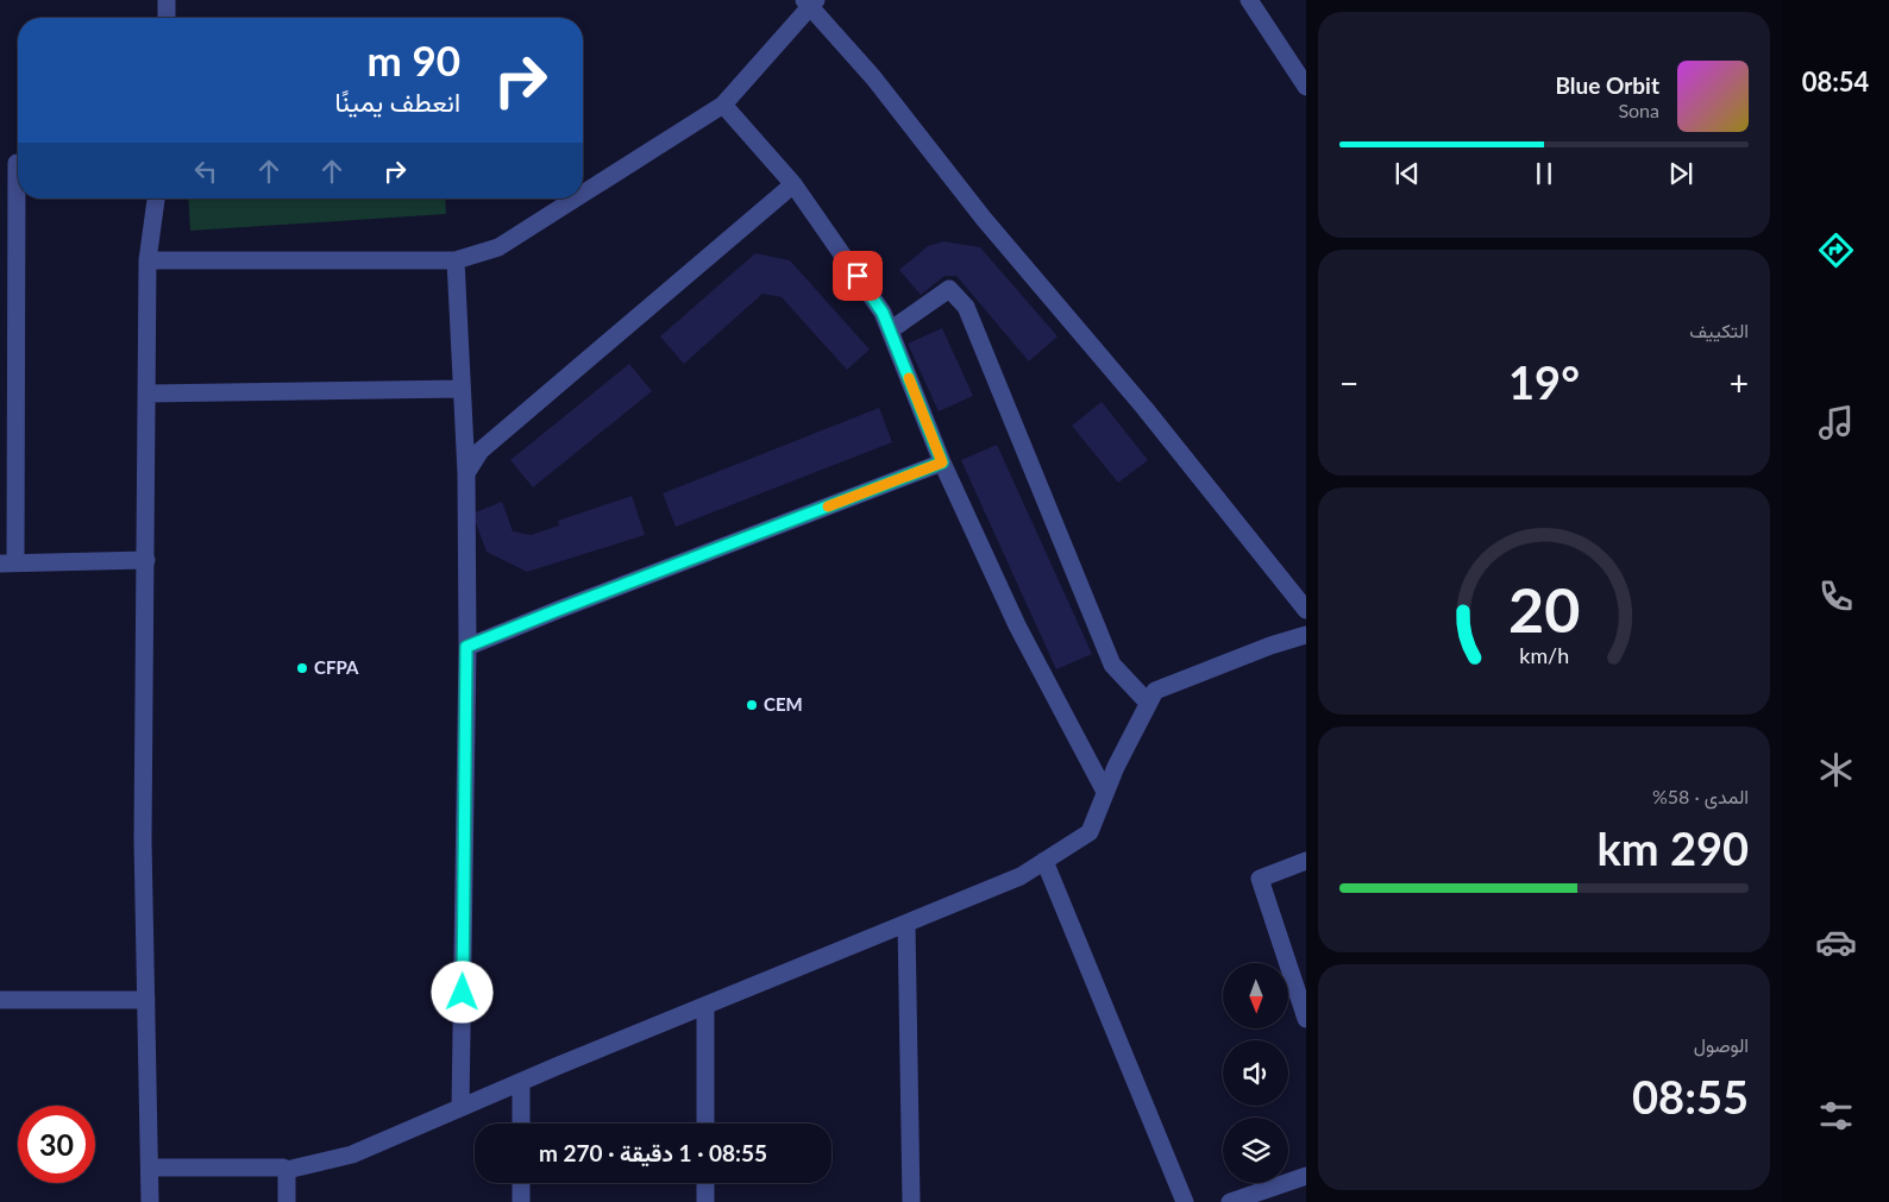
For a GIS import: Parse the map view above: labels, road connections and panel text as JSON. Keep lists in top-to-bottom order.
{
  "places": ["CFPA", "CEM"],
  "north": "bottom",
  "page": {
    "tabs": "08:54",
    "turn": ["90 m", "انعطف يمينًا"],
    "song": ["Blue Orbit", "Sona"],
    "tile": [
      "التكييف",
      ["المدى · 58%", "290 km"],
      ["الوصول", "08:55"]
    ],
    "heat": ["−", "19°", "+"],
    "limit": "30",
    "trip": "08:55 · 1 دقيقة · 270 m",
    "gauge": ["20", "km/h"]
  }
}
